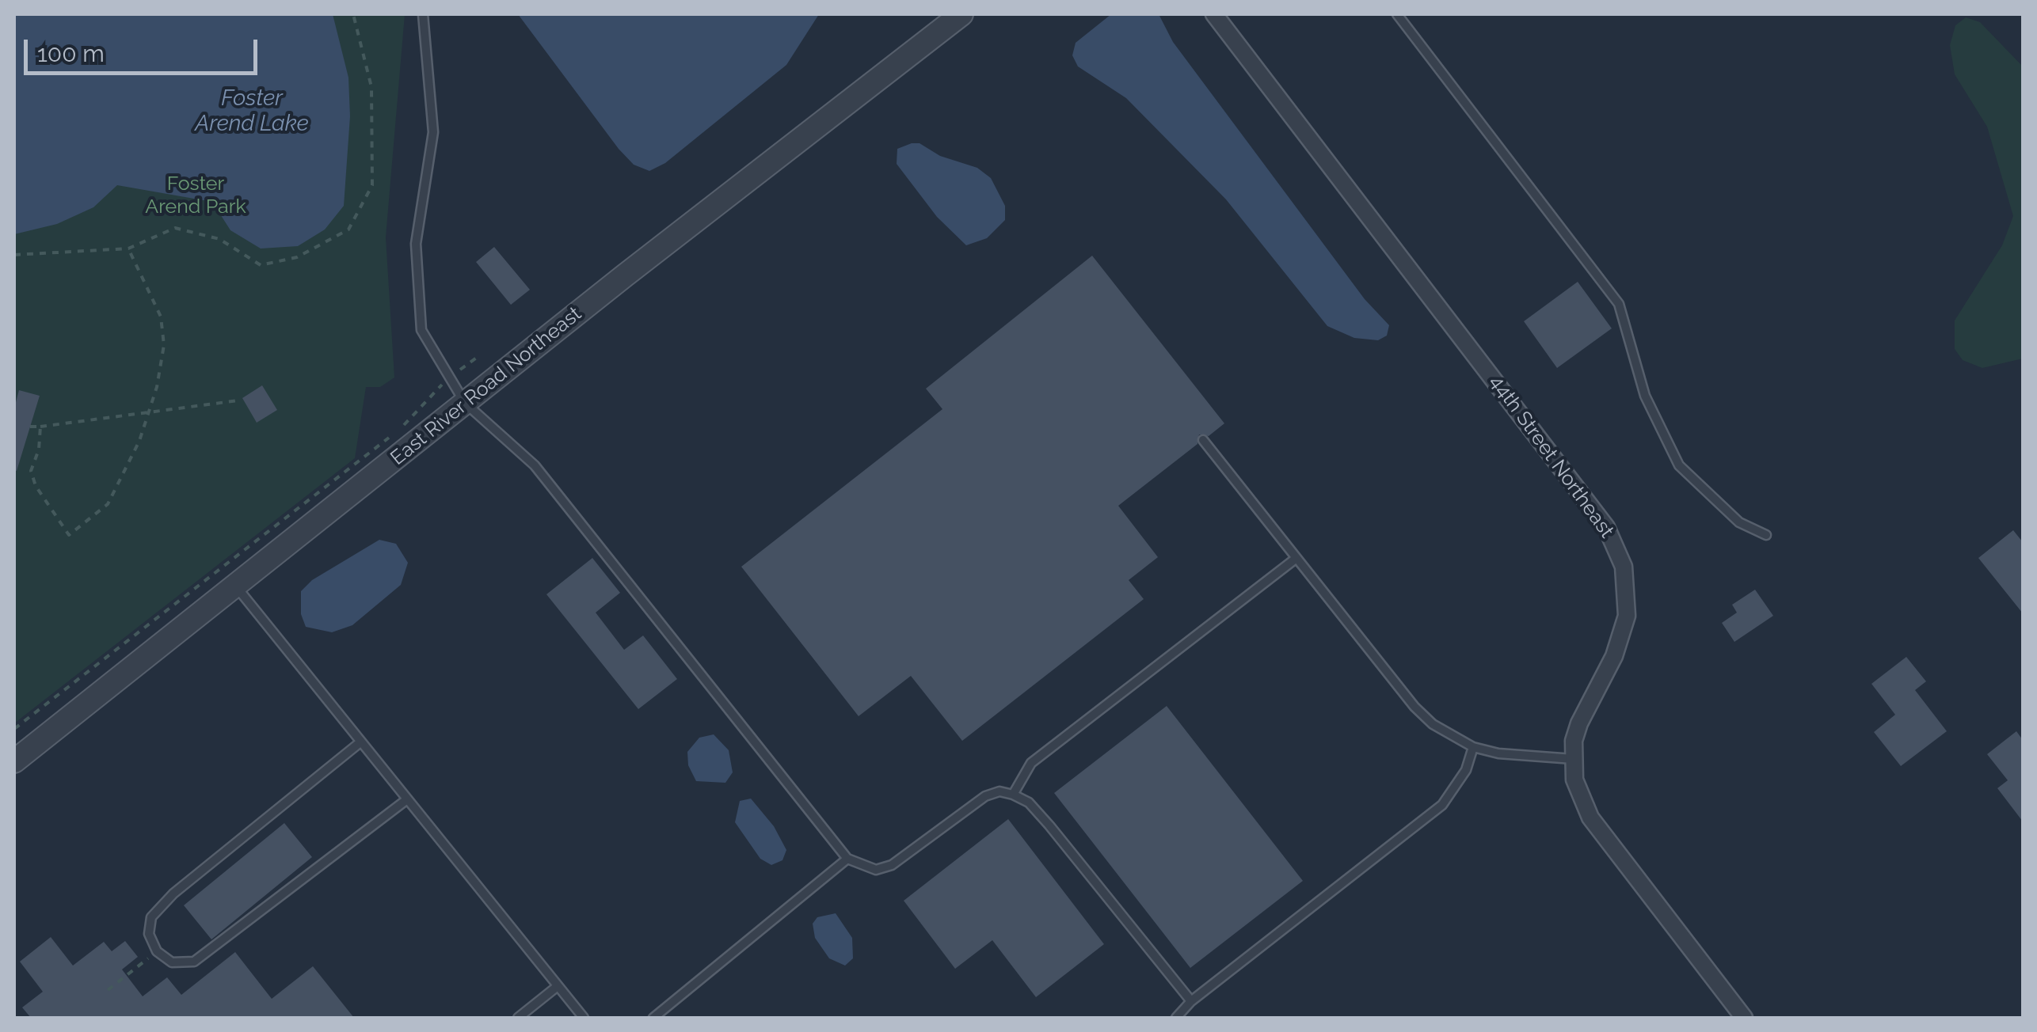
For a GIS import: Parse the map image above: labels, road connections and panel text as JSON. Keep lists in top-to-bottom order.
{
  "streets": {
    "street": ["East River Road Northeast", "44th Street Northeast"]
  },
  "water": ["Foster Arend Lake"],
  "parks": ["Foster Arend Park"],
  "scale_bar": "100 m"
}
